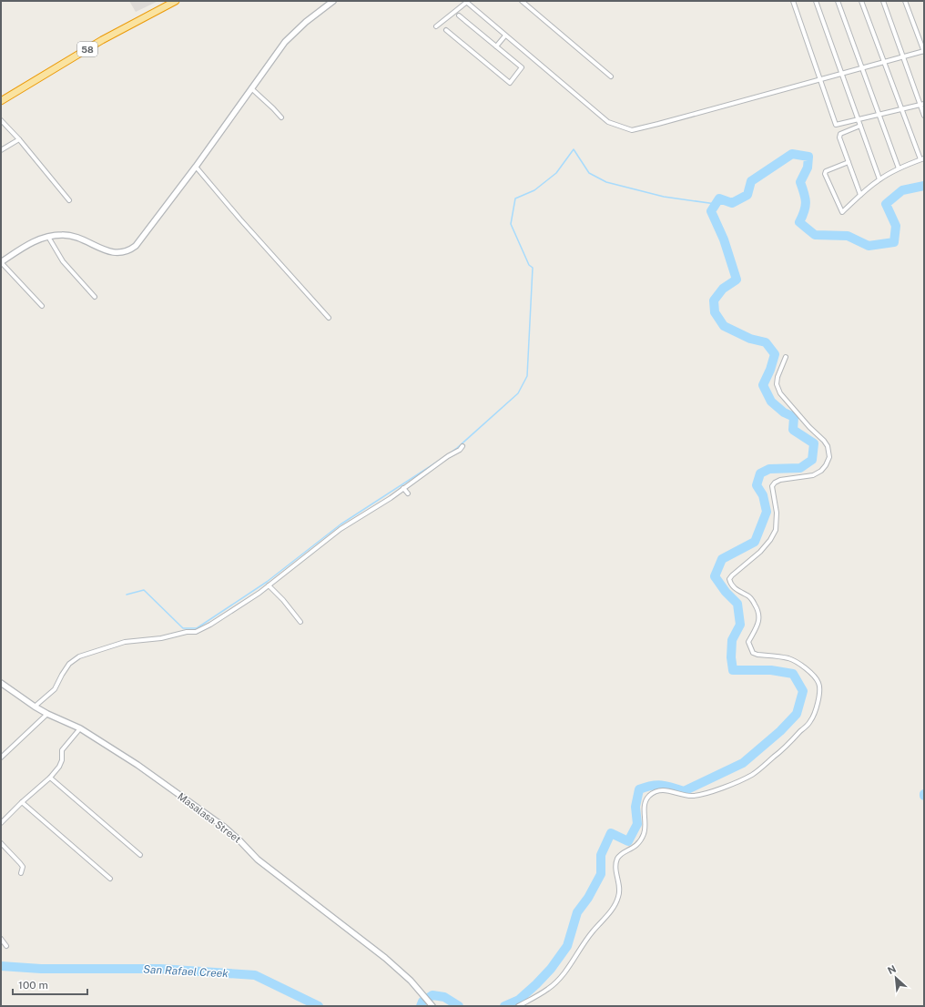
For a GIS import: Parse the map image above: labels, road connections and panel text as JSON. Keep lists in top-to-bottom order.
{
  "streets": {
    "highway": ["58"],
    "street": ["Masalasa Street"]
  },
  "water": ["San Rafael Creek"],
  "scale_bar": "100 m",
  "north": "top left"
}
